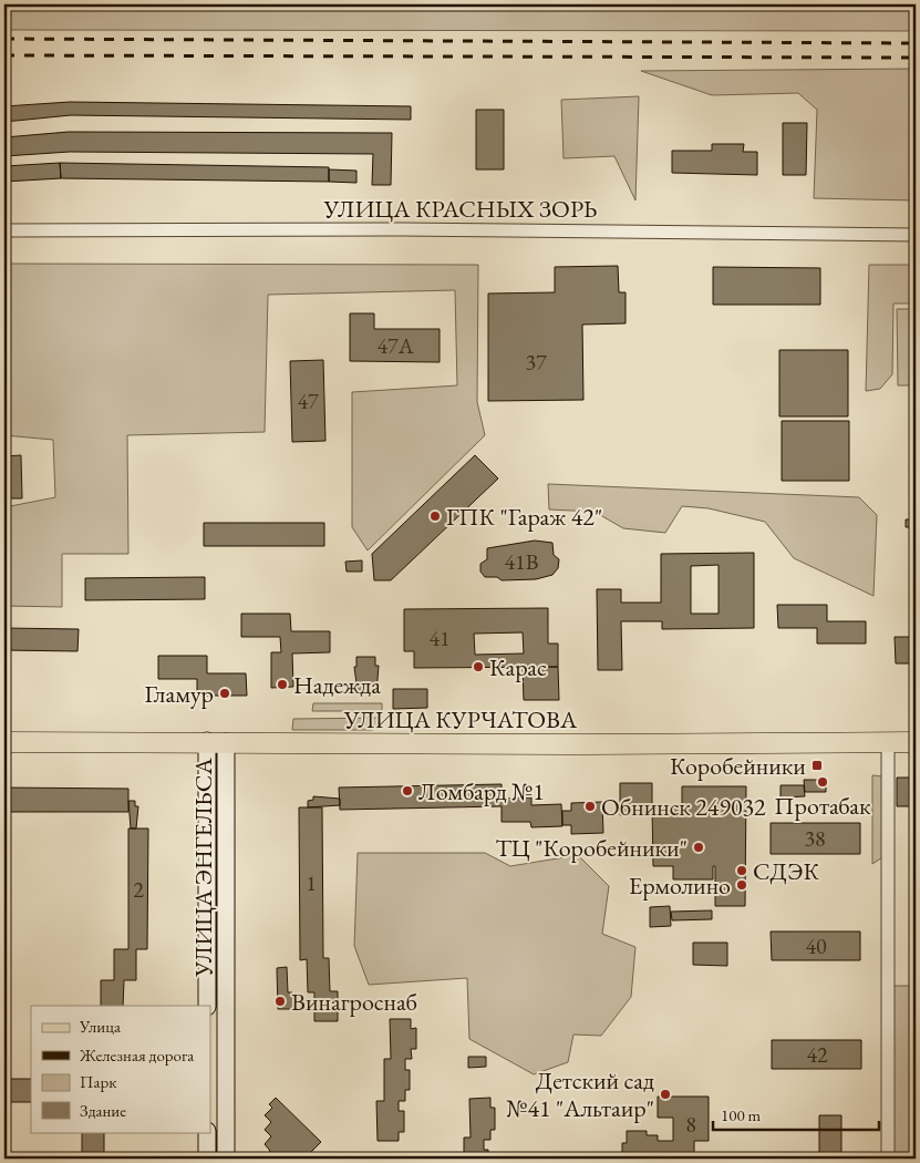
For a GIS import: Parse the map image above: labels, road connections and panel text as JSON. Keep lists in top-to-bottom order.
{
  "streets": {
    "main road": ["УЛИЦА КУРЧАТОВА", "УЛИЦА ЭНГЕЛЬСА"],
    "street": ["УЛИЦА КРАСНЫХ ЗОРЬ"]
  },
  "crossings": [
    ["УЛИЦА КУРЧАТОВА", "УЛИЦА ЭНГЕЛЬСА"]
  ],
  "places": {
    "other": [
      "ГПК \"Гараж 42\"",
      "Карас",
      "Надежда",
      "Гламур",
      "Протабак",
      "Ломбард №1",
      "Обнинск 249032",
      "ТЦ \"Коробейники\"",
      "СДЭК",
      "Ермолино",
      "Винагроснаб",
      "Детский сад №41 \"Альтаир\""
    ],
    "transit": ["Коробейники"]
  },
  "house_numbers": [
    "47А",
    "37",
    "47",
    "41В",
    "41",
    "38",
    "1",
    "2",
    "40",
    "42",
    "8"
  ],
  "legend": [
    "Улица",
    "Железная дорога",
    "Парк",
    "Здание"
  ],
  "scale_bar": "100 m"
}
